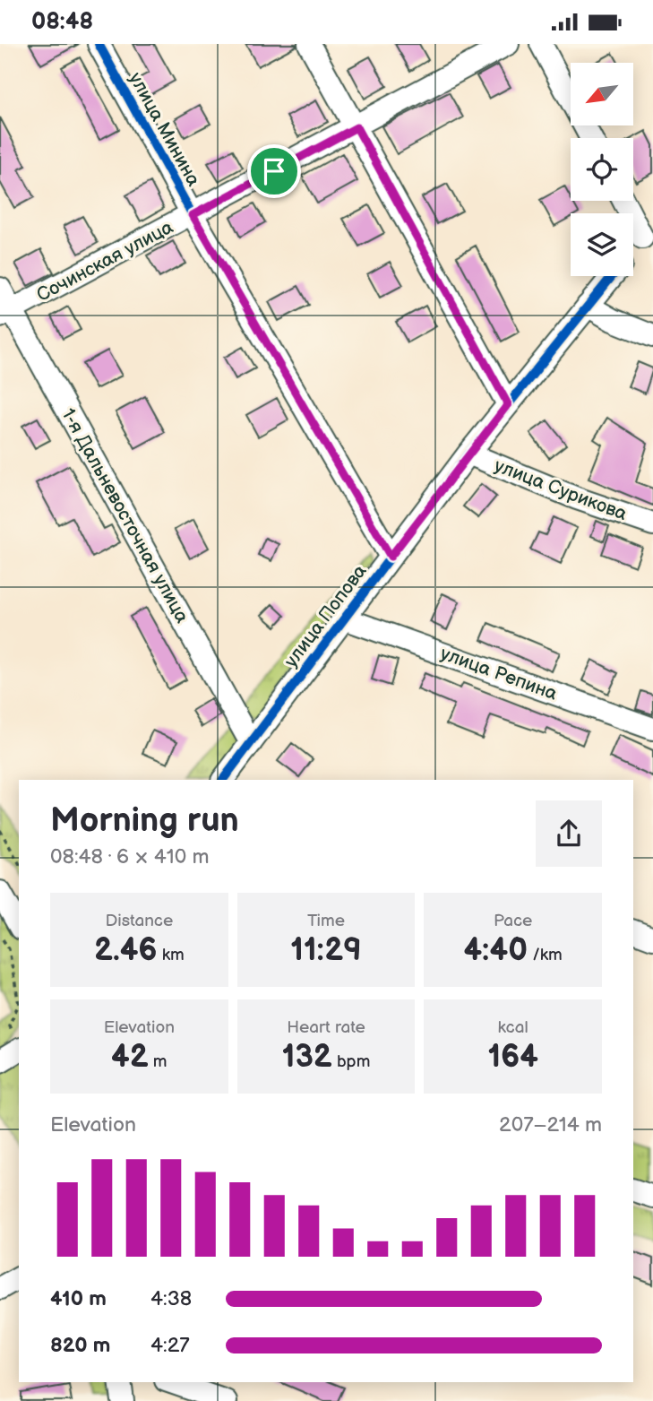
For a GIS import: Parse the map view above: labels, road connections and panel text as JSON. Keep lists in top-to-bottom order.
{
  "streets": {
    "street": [
      "улица Минина",
      "Сочинская улица",
      "улица Сурикова",
      "1-я Дальневосточная улица",
      "улица Попова",
      "улица Репина"
    ]
  },
  "crossings": [
    ["улица Минина", "Сочинская улица"],
    ["улица Минина", "улица Попова"],
    ["Сочинская улица", "1-я Дальневосточная улица"],
    ["улица Сурикова", "улица Попова"],
    ["1-я Дальневосточная улица", "улица Попова"],
    ["улица Попова", "улица Репина"]
  ],
  "north": "bottom left",
  "page": {
    "status": "08:48",
    "heading": ["Morning run", "08:48 · 6 × 410 m"],
    "stats": [
      ["Distance", "2.46 km"],
      ["Time", "11:29"],
      ["Pace", "4:40 /km"],
      ["Elevation", "42 m"],
      ["Heart rate", "132 bpm"],
      ["kcal", "164"]
    ],
    "chart": ["Elevation", "207–214 m"],
    "list": [
      {
        "name": "410 m",
        "note": "4:38"
      },
      {
        "name": "820 m",
        "note": "4:27"
      }
    ]
  }
}
